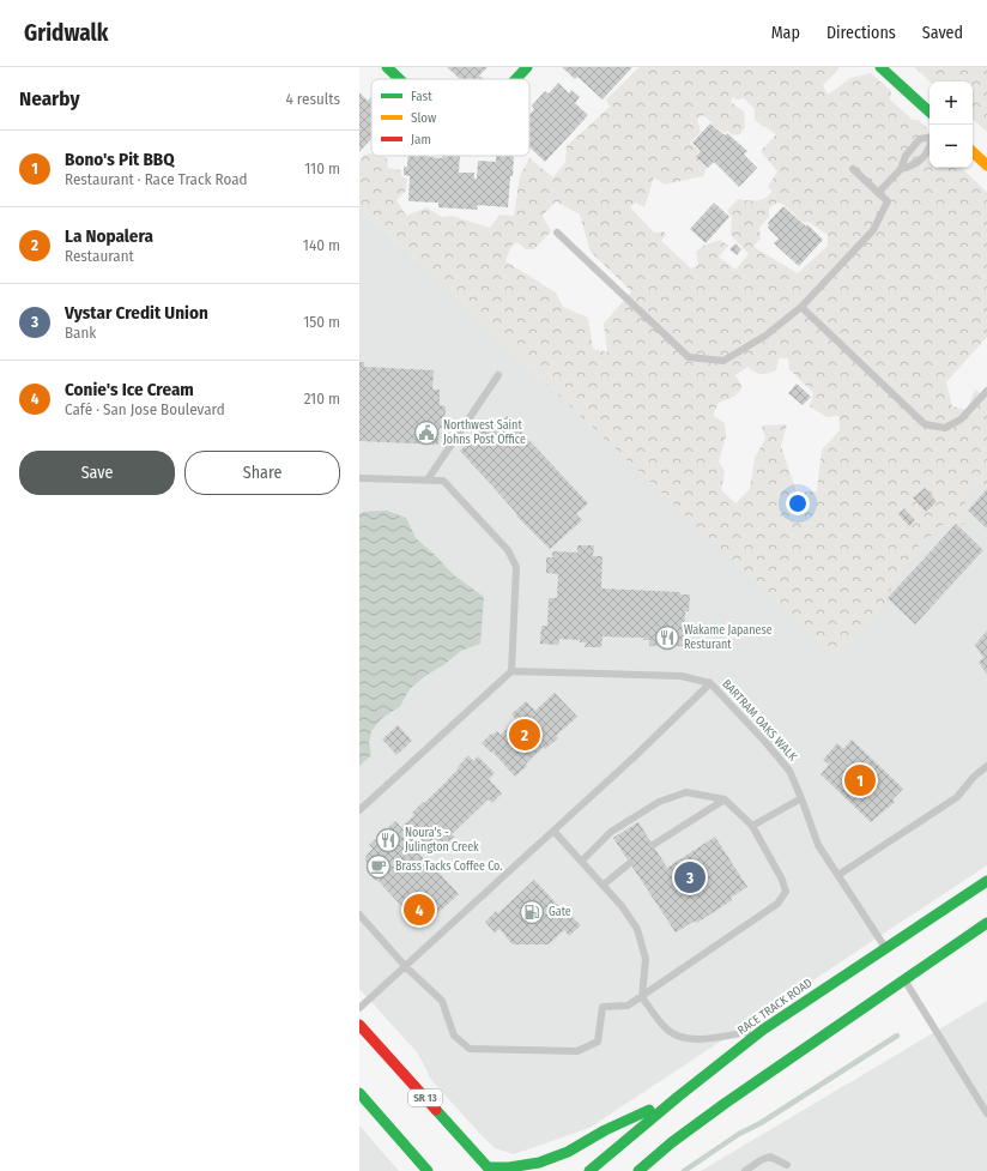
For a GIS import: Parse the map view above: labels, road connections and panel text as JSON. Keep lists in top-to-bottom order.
{
  "streets": {
    "main road": ["RACE TRACK ROAD", "SR 13"],
    "lane": ["BARTRAM OAKS WALK"]
  },
  "crossings": [
    ["BARTRAM OAKS WALK", "RACE TRACK ROAD"]
  ],
  "places": {
    "public building": ["Northwest Saint Johns Post Office"],
    "restaurant": ["Wakame Japanese Resturant", "Noura's - Julington Creek"],
    "cafe": ["Brass Tacks Coffee Co."],
    "fuel station": ["Gate"]
  },
  "legend": ["Fast", "Slow", "Jam"],
  "page": {
    "header": "Gridwalk",
    "nav": ["Map", "Directions", "Saved"],
    "heading": ["Nearby", "4 results"],
    "map_buttons": ["+", "−"],
    "list": [
      {
        "mark": "1",
        "name": "Bono's Pit BBQ",
        "note": "Restaurant · Race Track Road",
        "value": "110 m"
      },
      {
        "mark": "2",
        "name": "La Nopalera",
        "note": "Restaurant",
        "value": "140 m"
      },
      {
        "mark": "3",
        "name": "Vystar Credit Union",
        "note": "Bank",
        "value": "150 m"
      },
      {
        "mark": "4",
        "name": "Conie's Ice Cream",
        "note": "Café · San Jose Boulevard",
        "value": "210 m"
      }
    ],
    "buttons": ["Save", "Share"],
    "pins": [
      "2",
      "1",
      "3",
      "4"
    ]
  }
}
